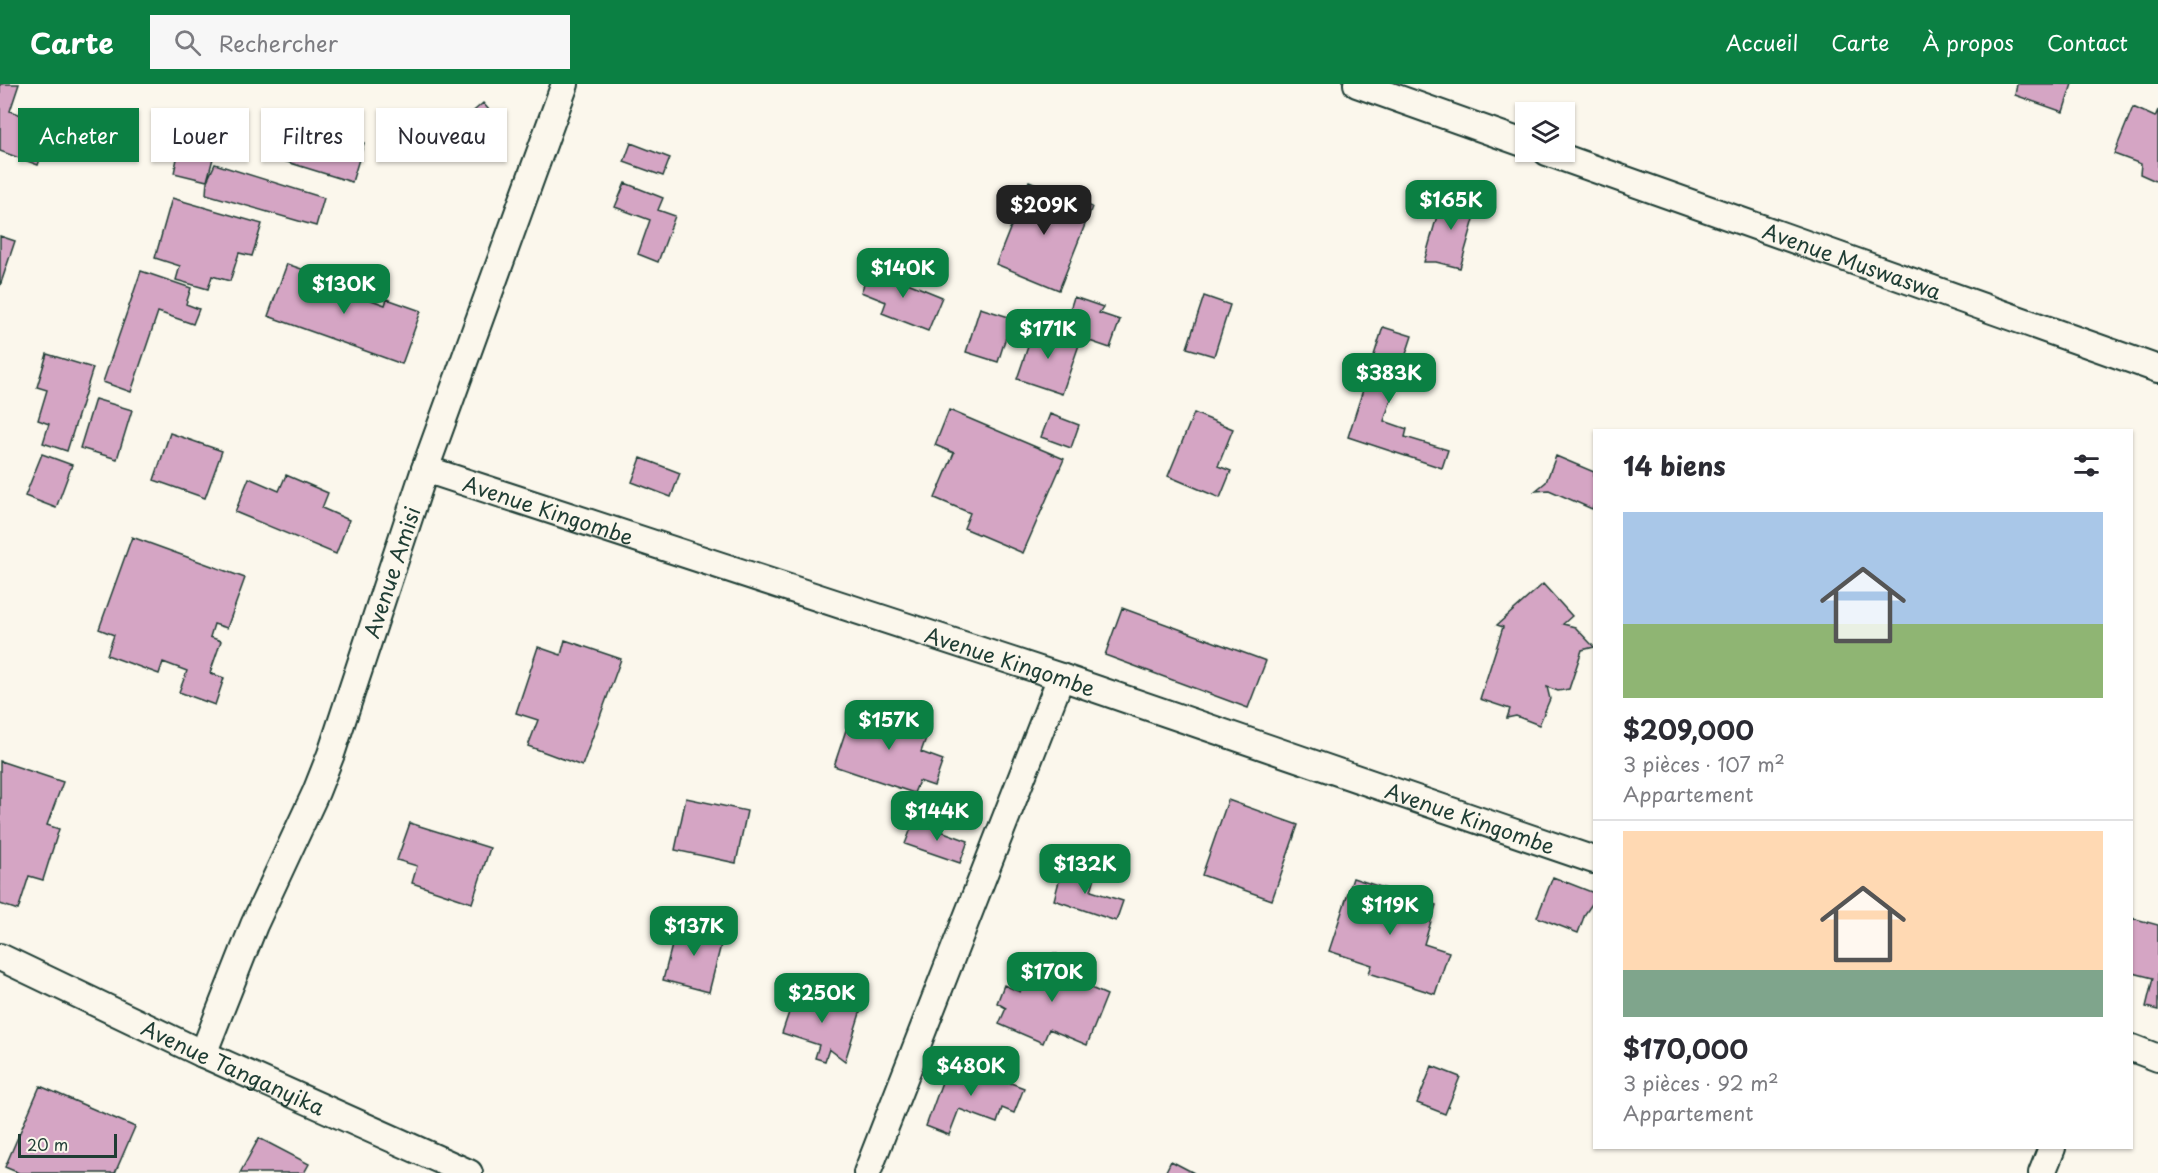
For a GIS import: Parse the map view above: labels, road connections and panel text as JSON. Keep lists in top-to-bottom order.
{
  "streets": {
    "street": [
      "Avenue Muswaswa",
      "Avenue Kingombe",
      "Avenue Amisi",
      "Avenue Tanganyika"
    ]
  },
  "crossings": [
    ["Avenue Kingombe", "Avenue Amisi"],
    ["Avenue Amisi", "Avenue Tanganyika"]
  ],
  "scale_bar": "20 m",
  "page": {
    "header": "Carte",
    "search": "Rechercher",
    "nav": [
      "Accueil",
      "Carte",
      "À propos",
      "Contact"
    ],
    "chip": [
      "Acheter",
      "Louer",
      "Filtres",
      "Nouveau"
    ],
    "price": [
      "$165K",
      "$209K",
      "$140K",
      "$130K",
      "$171K",
      "$383K",
      "$157K",
      "$144K",
      "$132K",
      "$119K",
      "$137K",
      "$170K",
      "$250K",
      "$480K"
    ],
    "heading": "14 biens",
    "list": [
      {
        "name": "$209,000",
        "note": "3 pièces · 107 m² · Appartement"
      },
      {
        "name": "$170,000",
        "note": "3 pièces · 92 m² · Appartement"
      }
    ],
    "scale": "20 m"
  }
}
